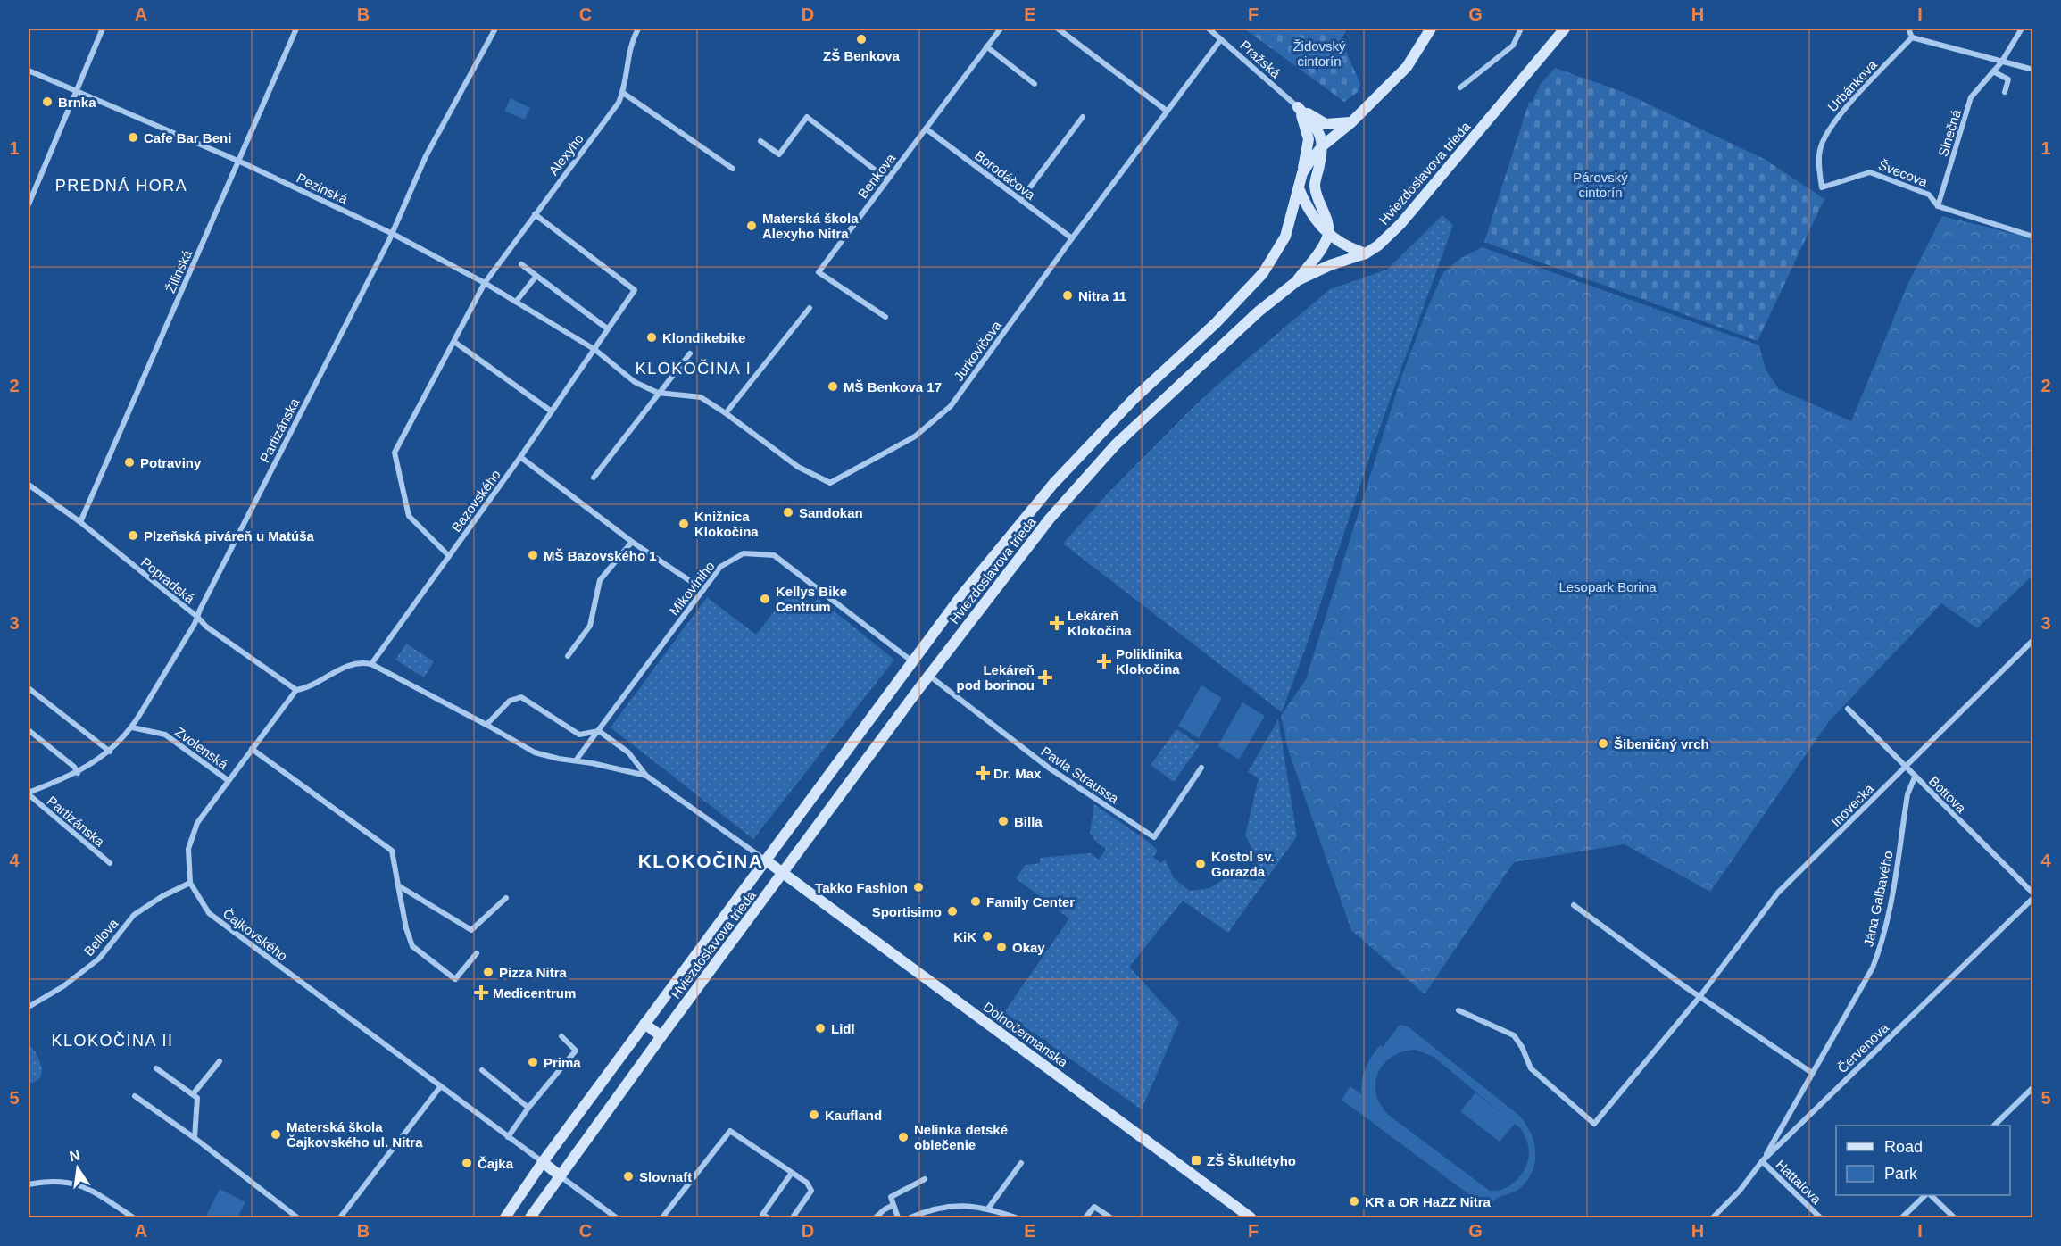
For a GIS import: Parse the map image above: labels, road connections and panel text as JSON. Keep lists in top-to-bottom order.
{
  "streets": {
    "street": [
      "Pražská",
      "Urbánkova",
      "Slnečná",
      "Alexyho",
      "Hviezdoslavova trieda",
      "Švecova",
      "Borodáčova",
      "Benkova",
      "Pezinská",
      "Žilinská",
      "Jurkovičova",
      "Partizánska",
      "Bazovského",
      "Popradská",
      "Mikovíniho",
      "Zvolenská",
      "Pavla Straussa",
      "Bottova",
      "Inovecká",
      "Jána Galbavého",
      "Čajkovského",
      "Bellova",
      "Dolnočermánska",
      "Červenova",
      "Hattalova"
    ]
  },
  "crossings": [
    ["Pražská", "Jurkovičova"],
    ["Urbánkova", "Švecova"],
    ["Slnečná", "Švecova"],
    ["Alexyho", "Pezinská"],
    ["Alexyho", "Bazovského"],
    ["Hviezdoslavova trieda", "Mikovíniho"],
    ["Hviezdoslavova trieda", "Pavla Straussa"],
    ["Hviezdoslavova trieda", "Čajkovského"],
    ["Hviezdoslavova trieda", "Dolnočermánska"],
    ["Borodáčova", "Benkova"],
    ["Borodáčova", "Jurkovičova"],
    ["Pezinská", "Žilinská"],
    ["Pezinská", "Jurkovičova"],
    ["Pezinská", "Partizánska"],
    ["Pezinská", "Bazovského"],
    ["Žilinská", "Popradská"],
    ["Jurkovičova", "Bazovského"],
    ["Partizánska", "Popradská"],
    ["Partizánska", "Zvolenská"],
    ["Popradská", "Čajkovského"],
    ["Zvolenská", "Čajkovského"],
    ["Bottova", "Inovecká"],
    ["Bottova", "Jána Galbavého"],
    ["Bottova", "Červenova"],
    ["Jána Galbavého", "Červenova"],
    ["Jána Galbavého", "Hattalova"],
    ["Čajkovského", "Bellova"],
    ["Červenova", "Hattalova"]
  ],
  "districts": [
    "PREDNÁ HORA",
    "KLOKOČINA I",
    "KLOKOČINA",
    "KLOKOČINA II"
  ],
  "parks": ["Židovský cintorín", "Párovský cintorín", "Lesopark Borina"],
  "places": {
    "other": [
      "ZŠ Benkova",
      "Brnka",
      "Cafe Bar Beni",
      "Materská škola Alexyho Nitra",
      "Nitra 11",
      "Klondikebike",
      "MŠ Benkova 17",
      "Potraviny",
      "Sandokan",
      "Knižnica Klokočina",
      "Plzeňská piváreň u Matúša",
      "MŠ Bazovského 1",
      "Kellys Bike Centrum",
      "Šibeničný vrch",
      "Billa",
      "Kostol sv. Gorazda",
      "Takko Fashion",
      "Family Center",
      "Sportisimo",
      "KiK",
      "Okay",
      "Pizza Nitra",
      "Lidl",
      "Prima",
      "Kaufland",
      "Materská škola Čajkovského ul. Nitra",
      "Nelinka detské oblečenie",
      "Čajka",
      "Slovnaft",
      "KR a OR HaZZ Nitra"
    ],
    "health": [
      "Lekáreň Klokočina",
      "Poliklinika Klokočina",
      "Lekáreň pod borinou",
      "Dr. Max",
      "Medicentrum"
    ],
    "transit": ["ZŠ Škultétyho"]
  },
  "legend": ["Road", "Park"],
  "north": "top",
  "grid": {
    "columns": [
      "A",
      "B",
      "C",
      "D",
      "E",
      "F",
      "G",
      "H",
      "I"
    ],
    "rows": [
      "1",
      "2",
      "3",
      "4",
      "5"
    ]
  }
}
